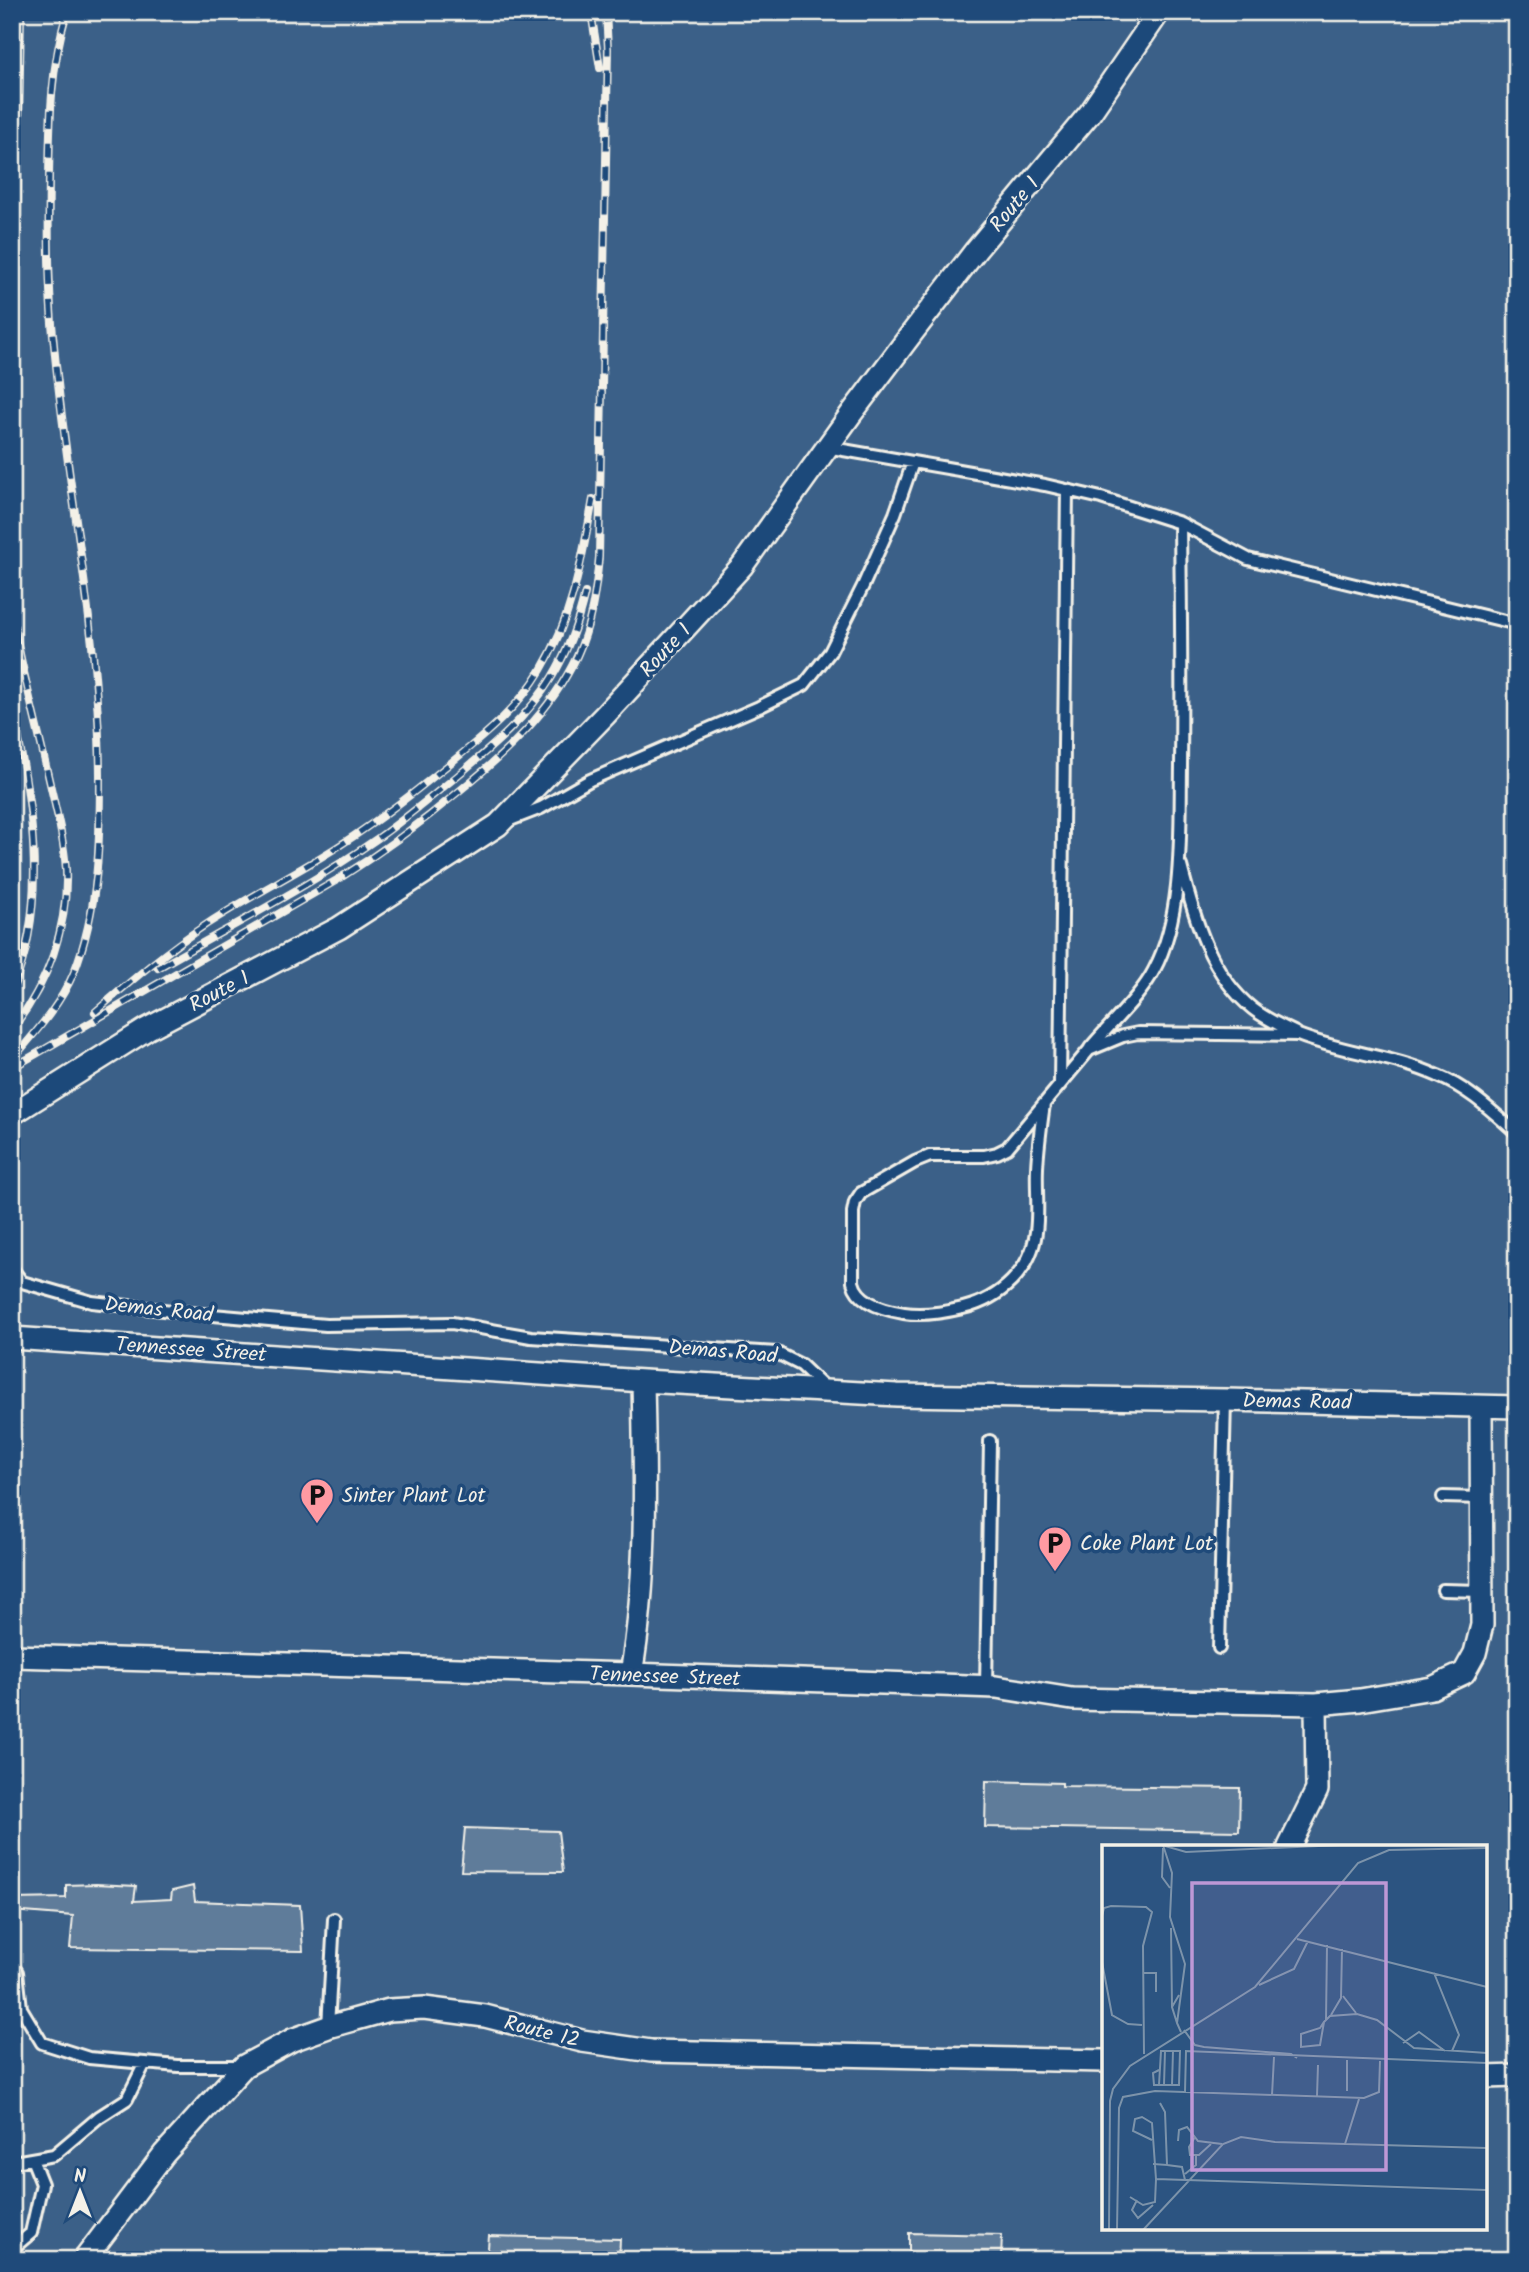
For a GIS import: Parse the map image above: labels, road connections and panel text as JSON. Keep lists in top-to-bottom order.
{
  "streets": {
    "street": [
      "Route 1",
      "Demas Road",
      "Tennessee Street",
      "Route 12"
    ]
  },
  "crossings": [
    ["Demas Road", "Tennessee Street"]
  ],
  "places": {
    "parking": ["Sinter Plant Lot", "Coke Plant Lot"]
  },
  "north": "top"
}
